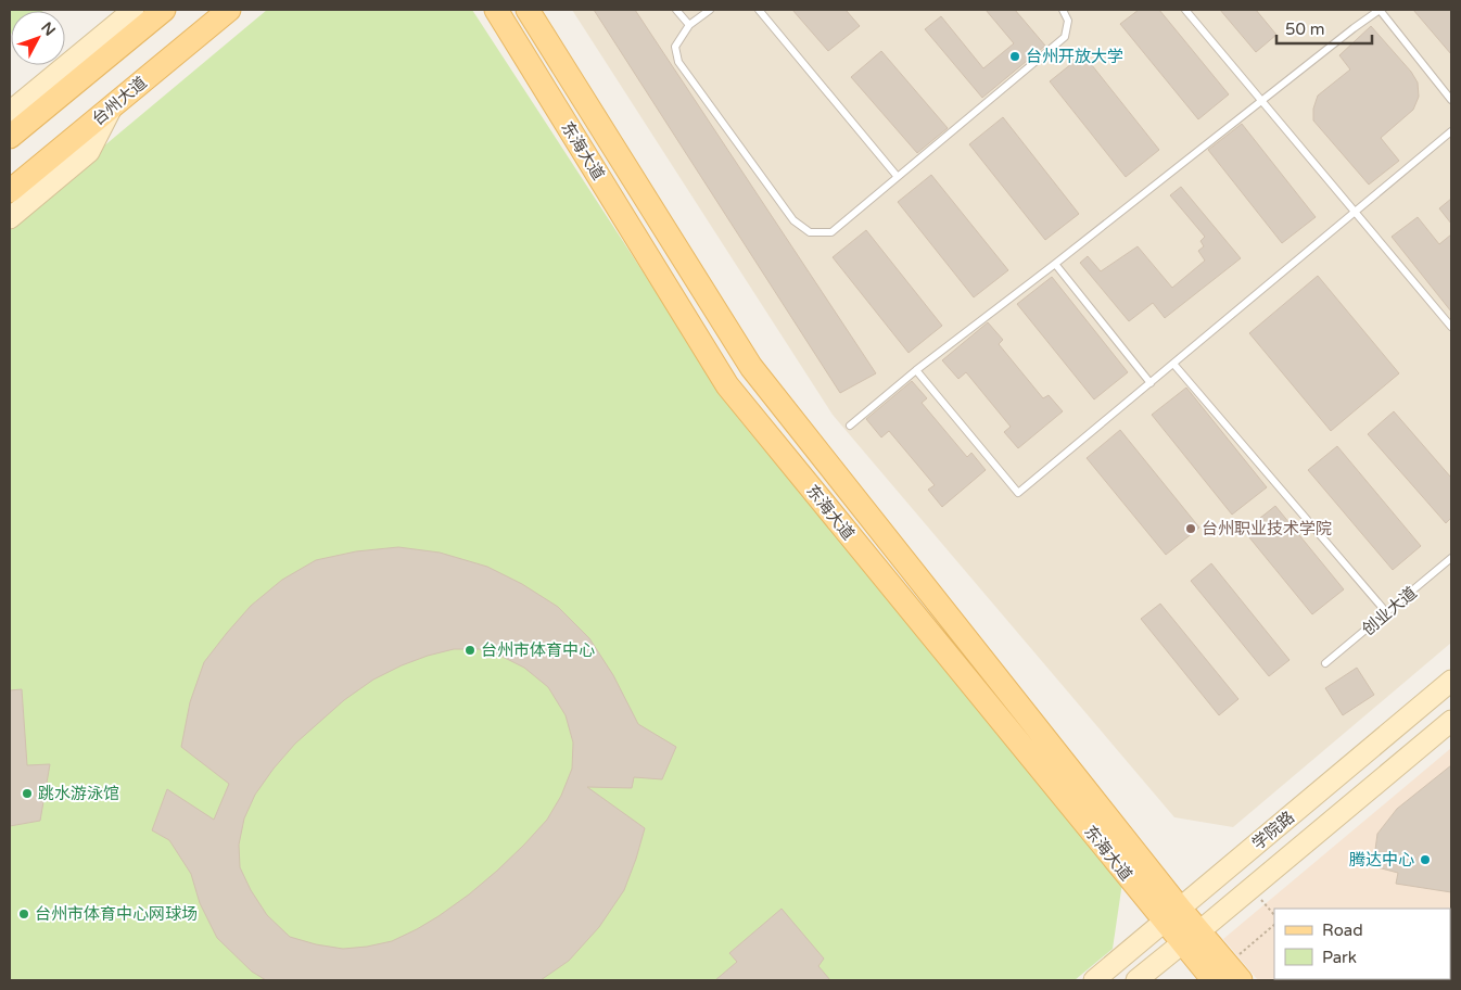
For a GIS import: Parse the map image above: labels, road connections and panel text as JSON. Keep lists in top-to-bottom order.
{
  "streets": {
    "main road": ["台州大道", "东海大道", "学院路"],
    "lane": ["创业大道"]
  },
  "crossings": [
    ["东海大道", "学院路"]
  ],
  "places": [
    "台州开放大学",
    "台州职业技术学院",
    "台州市体育中心",
    "跳水游泳馆",
    "腾达中心",
    "台州市体育中心网球场"
  ],
  "legend": ["Road", "Park"],
  "scale_bar": "50 m",
  "north": "top right"
}
